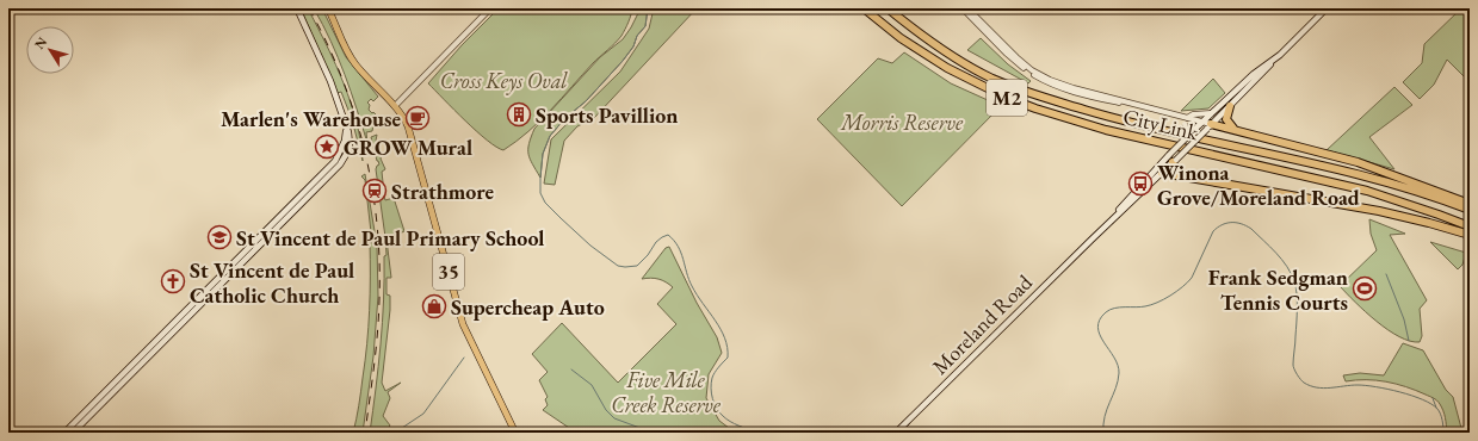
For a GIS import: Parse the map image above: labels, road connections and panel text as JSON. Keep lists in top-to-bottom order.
{
  "streets": {
    "highway": ["M2", "CityLink"],
    "main road": ["35", "Moreland Road"]
  },
  "parks": ["Cross Keys Oval", "Morris Reserve", "Five Mile Creek Reserve"],
  "places": {
    "building": ["Sports Pavillion"],
    "cafe": ["Marlen's Warehouse"],
    "place": ["GROW Mural"],
    "bus stop": ["Winona Grove/Moreland Road"],
    "station": ["Strathmore"],
    "school or university": ["St Vincent de Paul Primary School"],
    "church": ["St Vincent de Paul Catholic Church"],
    "sports": ["Frank Sedgman Tennis Courts"],
    "shop": ["Supercheap Auto"]
  },
  "north": "top left"
}
